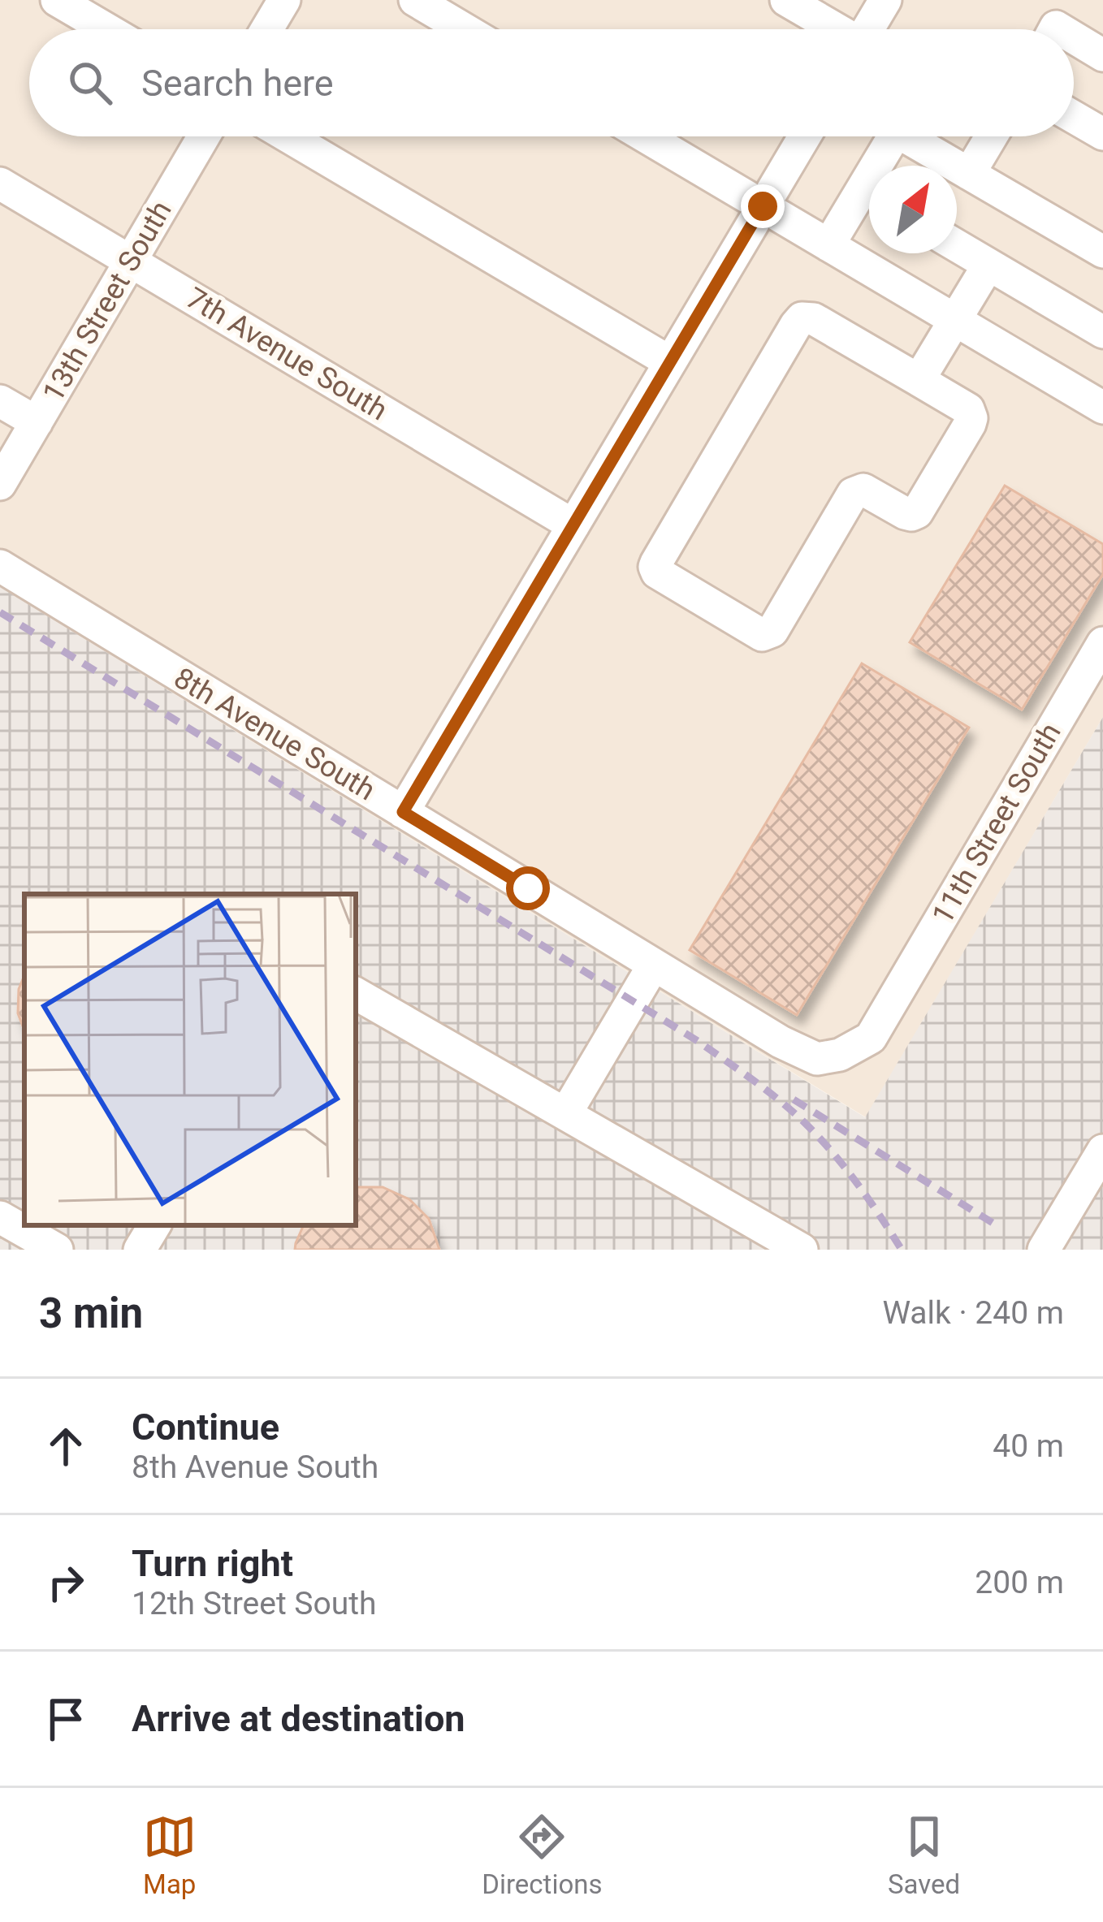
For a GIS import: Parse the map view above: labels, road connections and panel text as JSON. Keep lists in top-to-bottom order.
{
  "streets": {
    "street": [
      "13th Street South",
      "7th Avenue South",
      "8th Avenue South",
      "11th Street South"
    ]
  },
  "crossings": [
    ["13th Street South", "7th Avenue South"],
    ["8th Avenue South", "11th Street South"]
  ],
  "north": "top right",
  "page": {
    "search": "Search here",
    "heading": ["3 min", "Walk · 240 m"],
    "list": [
      ["Continue", "8th Avenue South", "40 m"],
      ["Turn right", "12th Street South", "200 m"],
      "Arrive at destination"
    ],
    "nav": ["Map", "Directions", "Saved"]
  }
}
